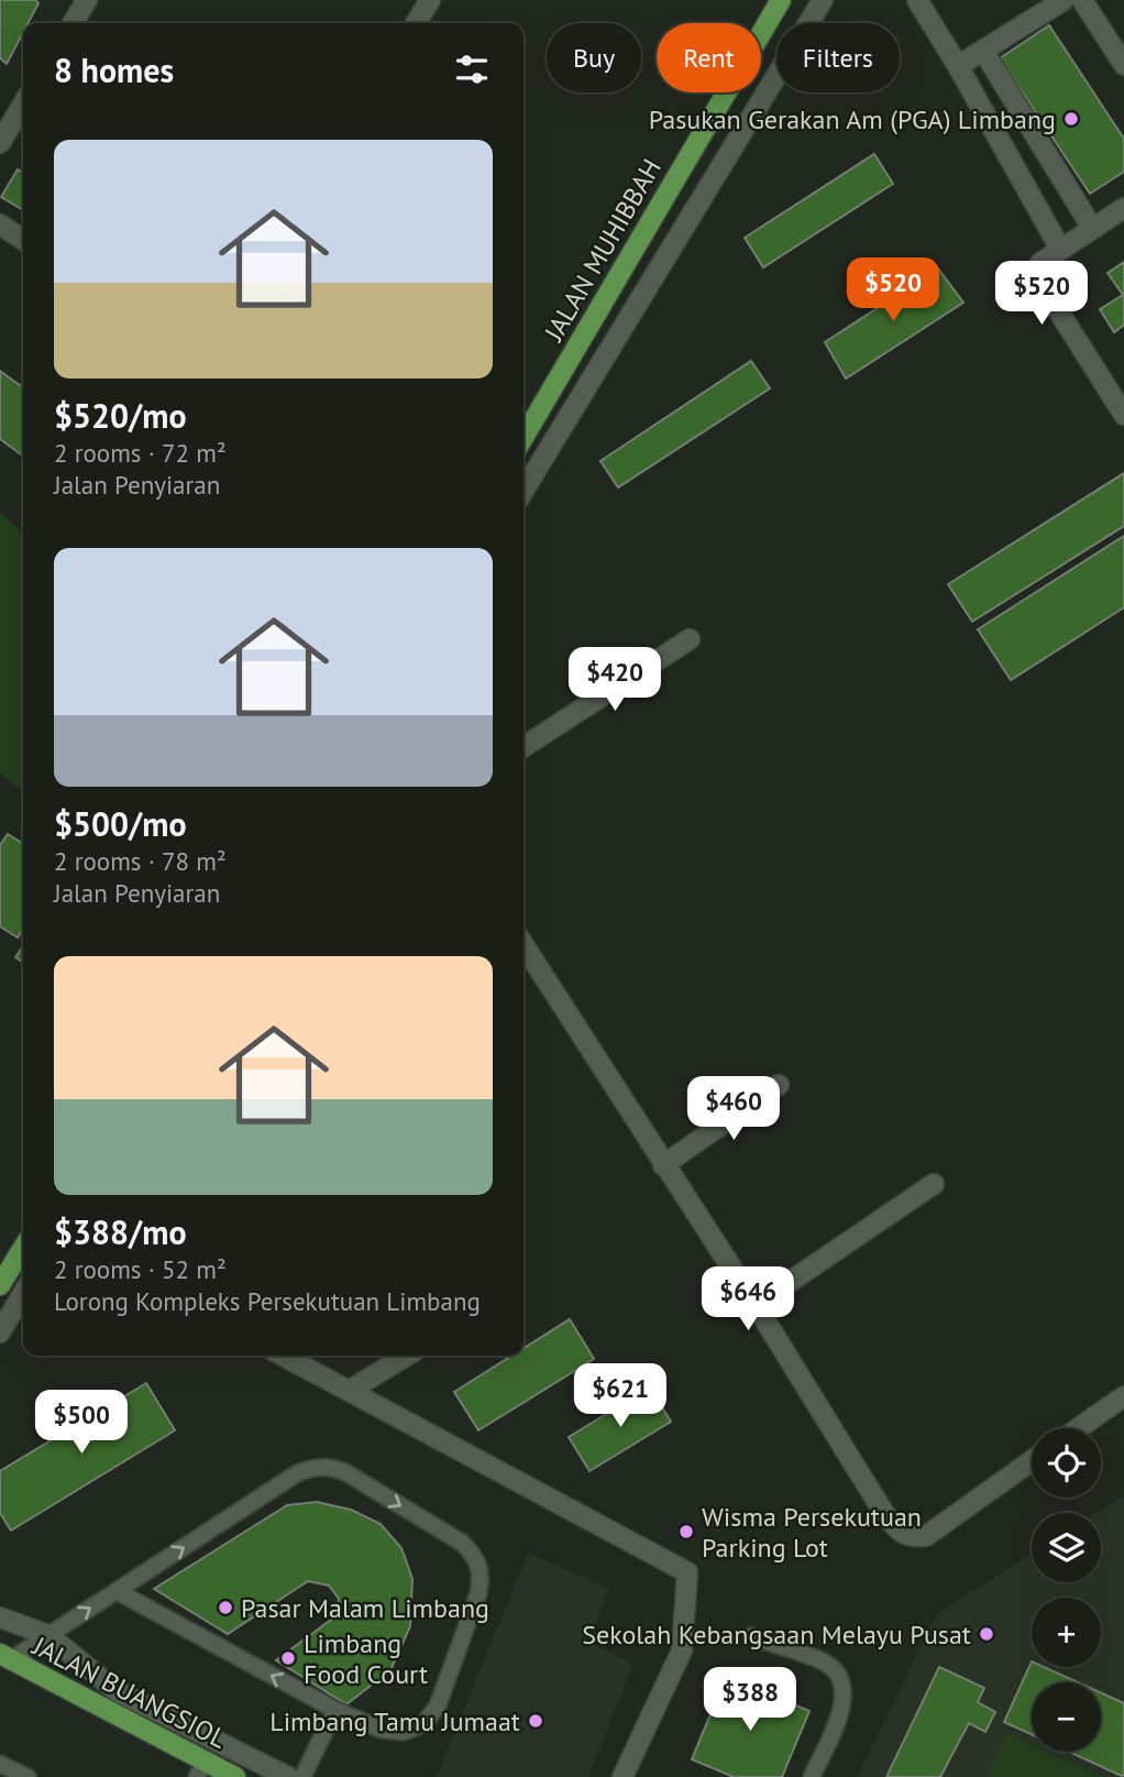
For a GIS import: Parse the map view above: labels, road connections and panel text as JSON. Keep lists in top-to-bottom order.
{
  "streets": {
    "main road": ["JALAN MUHIBBAH", "JALAN BUANGSIOL"]
  },
  "places": [
    "Pasukan Gerakan Am (PGA) Limbang",
    "Wisma Persekutuan Parking Lot",
    "Pasar Malam Limbang",
    "Sekolah Kebangsaan Melayu Pusat",
    "Limbang Food Court",
    "Limbang Tamu Jumaat"
  ],
  "page": {
    "chip": ["Buy", "Rent", "Filters"],
    "heading": "8 homes",
    "list": [
      {
        "name": "$520/mo",
        "note": "2 rooms · 72 m² · Jalan Penyiaran"
      },
      {
        "name": "$500/mo",
        "note": "2 rooms · 78 m² · Jalan Penyiaran"
      },
      {
        "name": "$388/mo",
        "note": "2 rooms · 52 m² · Lorong Kompleks Persekutuan Limbang"
      }
    ],
    "price": [
      "$520",
      "$520",
      "$420",
      "$460",
      "$646",
      "$621",
      "$500",
      "$388"
    ],
    "map_buttons": ["+", "−"]
  }
}
